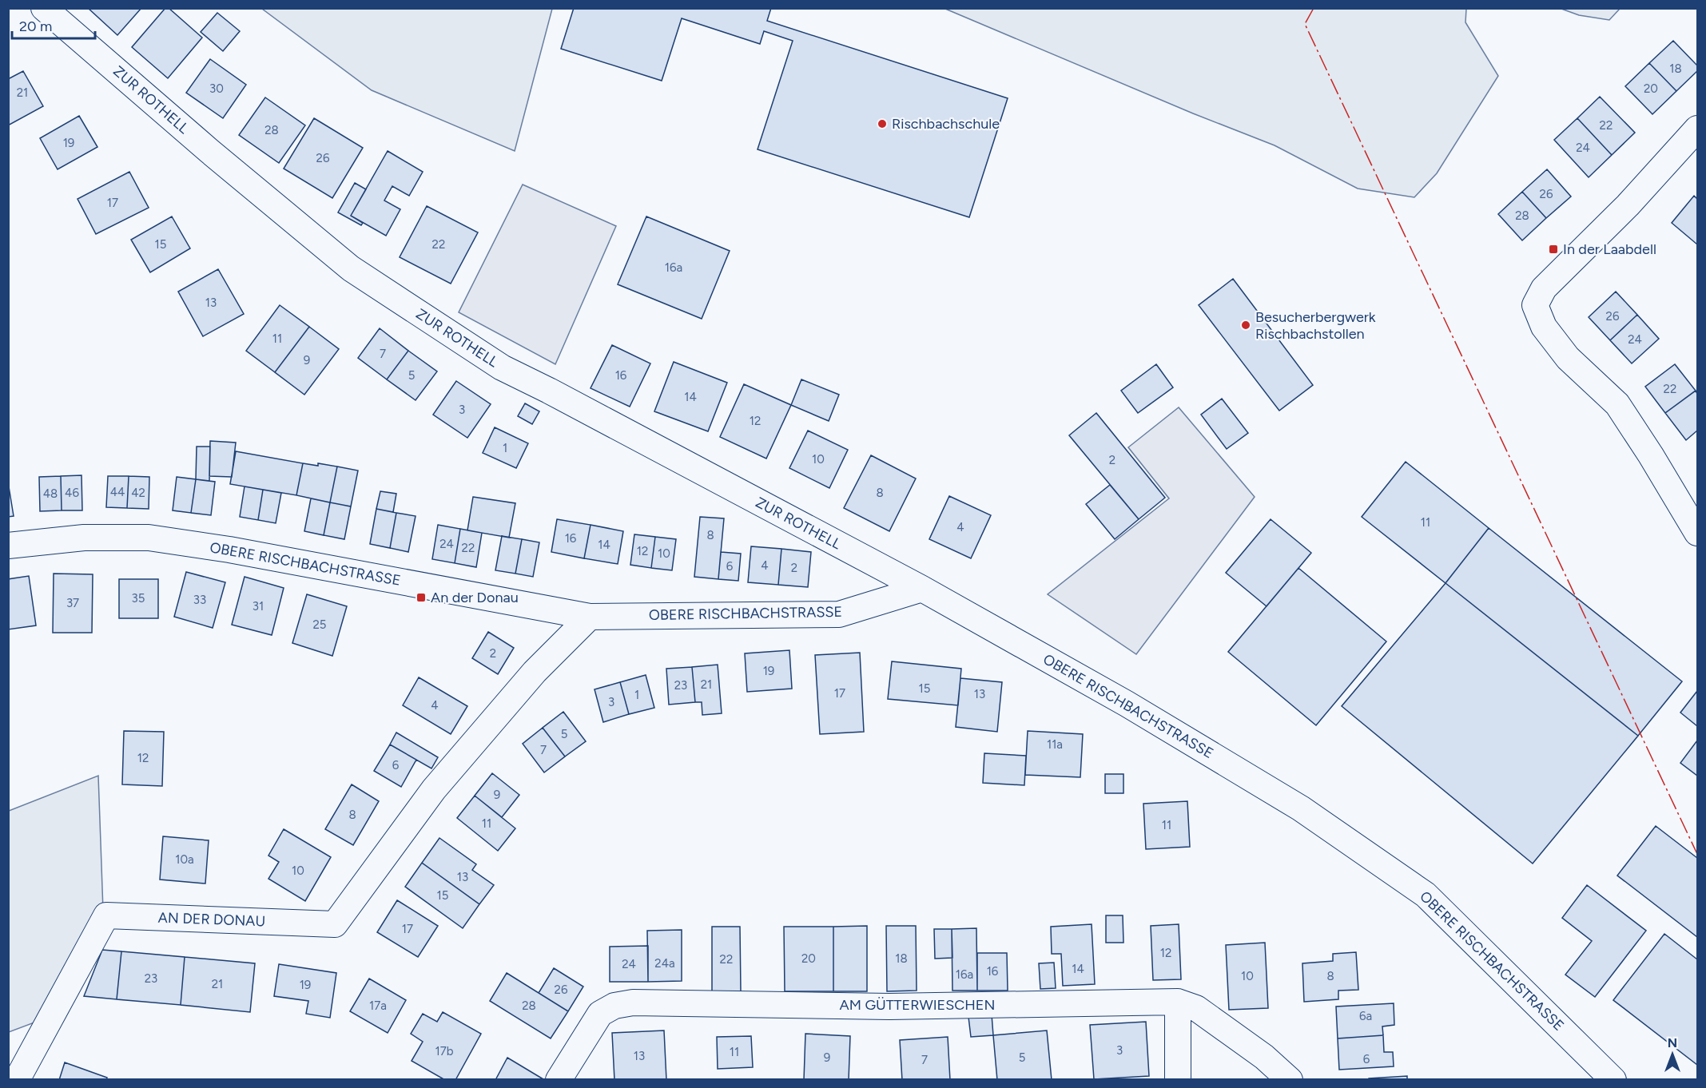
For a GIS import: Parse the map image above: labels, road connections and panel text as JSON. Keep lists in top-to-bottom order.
{
  "streets": {
    "street": [
      "ZUR ROTHELL",
      "OBERE RISCHBACHSTRASSE",
      "AN DER DONAU",
      "AM GÜTTERWIESCHEN"
    ]
  },
  "crossings": [
    ["ZUR ROTHELL", "OBERE RISCHBACHSTRASSE"],
    ["OBERE RISCHBACHSTRASSE", "AN DER DONAU"]
  ],
  "places": {
    "other": ["Rischbachschule", "Besucherbergwerk Rischbachstollen"],
    "transit": ["In der Laabdell", "An der Donau"]
  },
  "house_numbers": [
    "18",
    "30",
    "20",
    "21",
    "22",
    "28",
    "19",
    "24",
    "26",
    "26",
    "17",
    "28",
    "15",
    "22",
    "16a",
    "13",
    "26",
    "11",
    "24",
    "7",
    "9",
    "5",
    "16",
    "22",
    "14",
    "3",
    "12",
    "1",
    "10",
    "2",
    "44",
    "46",
    "42",
    "8",
    "48",
    "11",
    "4",
    "8",
    "16",
    "24",
    "14",
    "22",
    "12",
    "10",
    "4",
    "6",
    "2",
    "35",
    "33",
    "37",
    "31",
    "25",
    "2",
    "19",
    "21",
    "23",
    "15",
    "17",
    "13",
    "1",
    "3",
    "4",
    "5",
    "11a",
    "7",
    "12",
    "6",
    "9",
    "8",
    "11",
    "11",
    "10a",
    "10",
    "13",
    "15",
    "17",
    "12",
    "20",
    "18",
    "22",
    "24a",
    "24",
    "14",
    "16",
    "16a",
    "10",
    "8",
    "23",
    "21",
    "19",
    "26",
    "17a",
    "28",
    "6a",
    "3",
    "17b",
    "11",
    "13",
    "9",
    "5",
    "6",
    "7"
  ],
  "scale_bar": "20 m",
  "north": "top"
}
